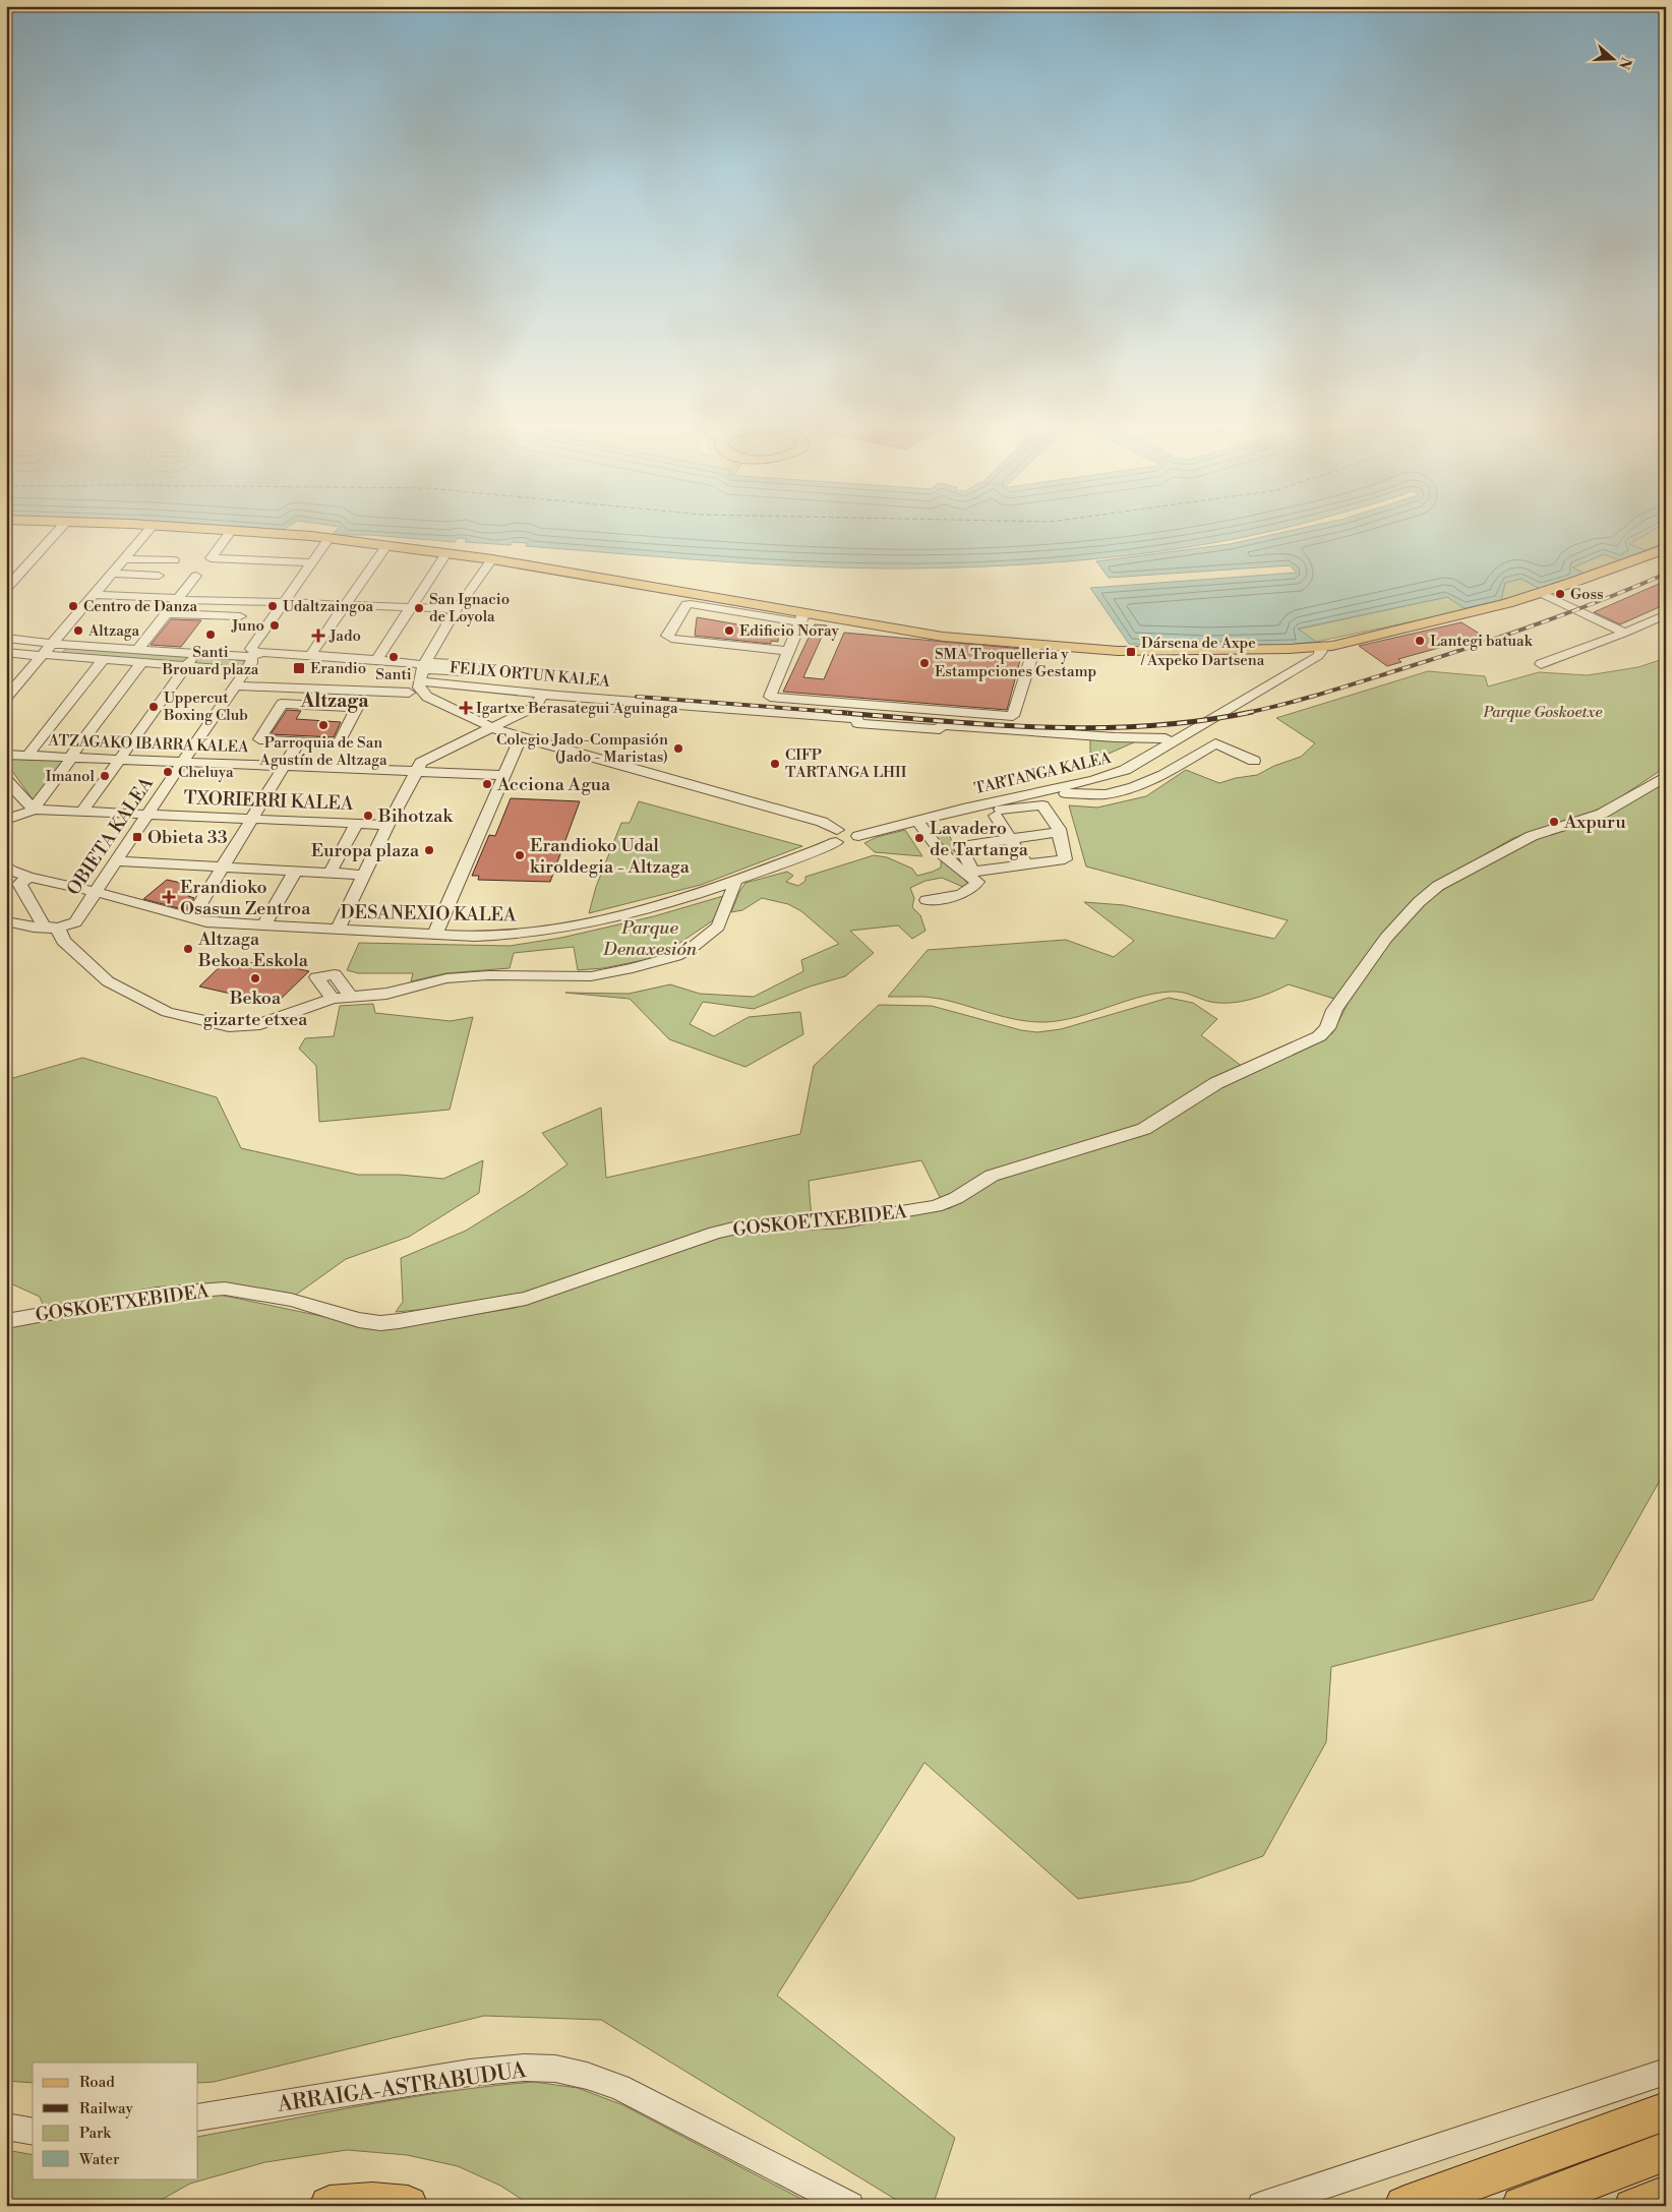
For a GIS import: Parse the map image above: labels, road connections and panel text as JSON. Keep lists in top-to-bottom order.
{
  "streets": {
    "street": [
      "FELIX ORTUN KALEA",
      "ATZAGAKO IBARRA KALEA",
      "TARTANGA KALEA",
      "TXORIERRI KALEA",
      "OBIETA KALEA",
      "DESANEXIO KALEA",
      "GOSKOETXEBIDEA",
      "ARRAIGA-ASTRABUDUA"
    ]
  },
  "crossings": [
    ["ATZAGAKO IBARRA KALEA", "OBIETA KALEA"],
    ["TARTANGA KALEA", "DESANEXIO KALEA"],
    ["TXORIERRI KALEA", "OBIETA KALEA"],
    ["OBIETA KALEA", "DESANEXIO KALEA"]
  ],
  "districts": ["Altzaga"],
  "parks": ["Parque Goskoetxe", "Parque Denaxesión"],
  "places": {
    "other": [
      "Goss",
      "Centro de Danza",
      "Udaltzaingoa",
      "San Ignacio de Loyola",
      "Juno",
      "Altzaga",
      "Edificio Noray",
      "Santi Brouard plaza",
      "Lantegi batuak",
      "Santi",
      "SMA Troquelleria y Estampciones Gestamp",
      "Uppercut Boxing Club",
      "Parroquia de San Agustín de Altzaga",
      "Colegio Jado-Compasión (Jado - Maristas)",
      "CIFP TARTANGA LHII",
      "Cheluya",
      "Imanol",
      "Acciona Agua",
      "Bihotzak",
      "Axpuru",
      "Lavadero de Tartanga",
      "Europa plaza",
      "Erandioko Udal kiroldegia - Altzaga",
      "Altzaga Bekoa Eskola",
      "Bekoa gizarte etxea"
    ],
    "health": ["Jado", "Igartxe Berasategui Aguinaga", "Erandioko Osasun Zentroa"],
    "transit": ["Dársena de Axpe / Axpeko Dartsena", "Erandio", "Obieta 33"]
  },
  "legend": [
    "Road",
    "Railway",
    "Park",
    "Water"
  ],
  "north": "right"
}
